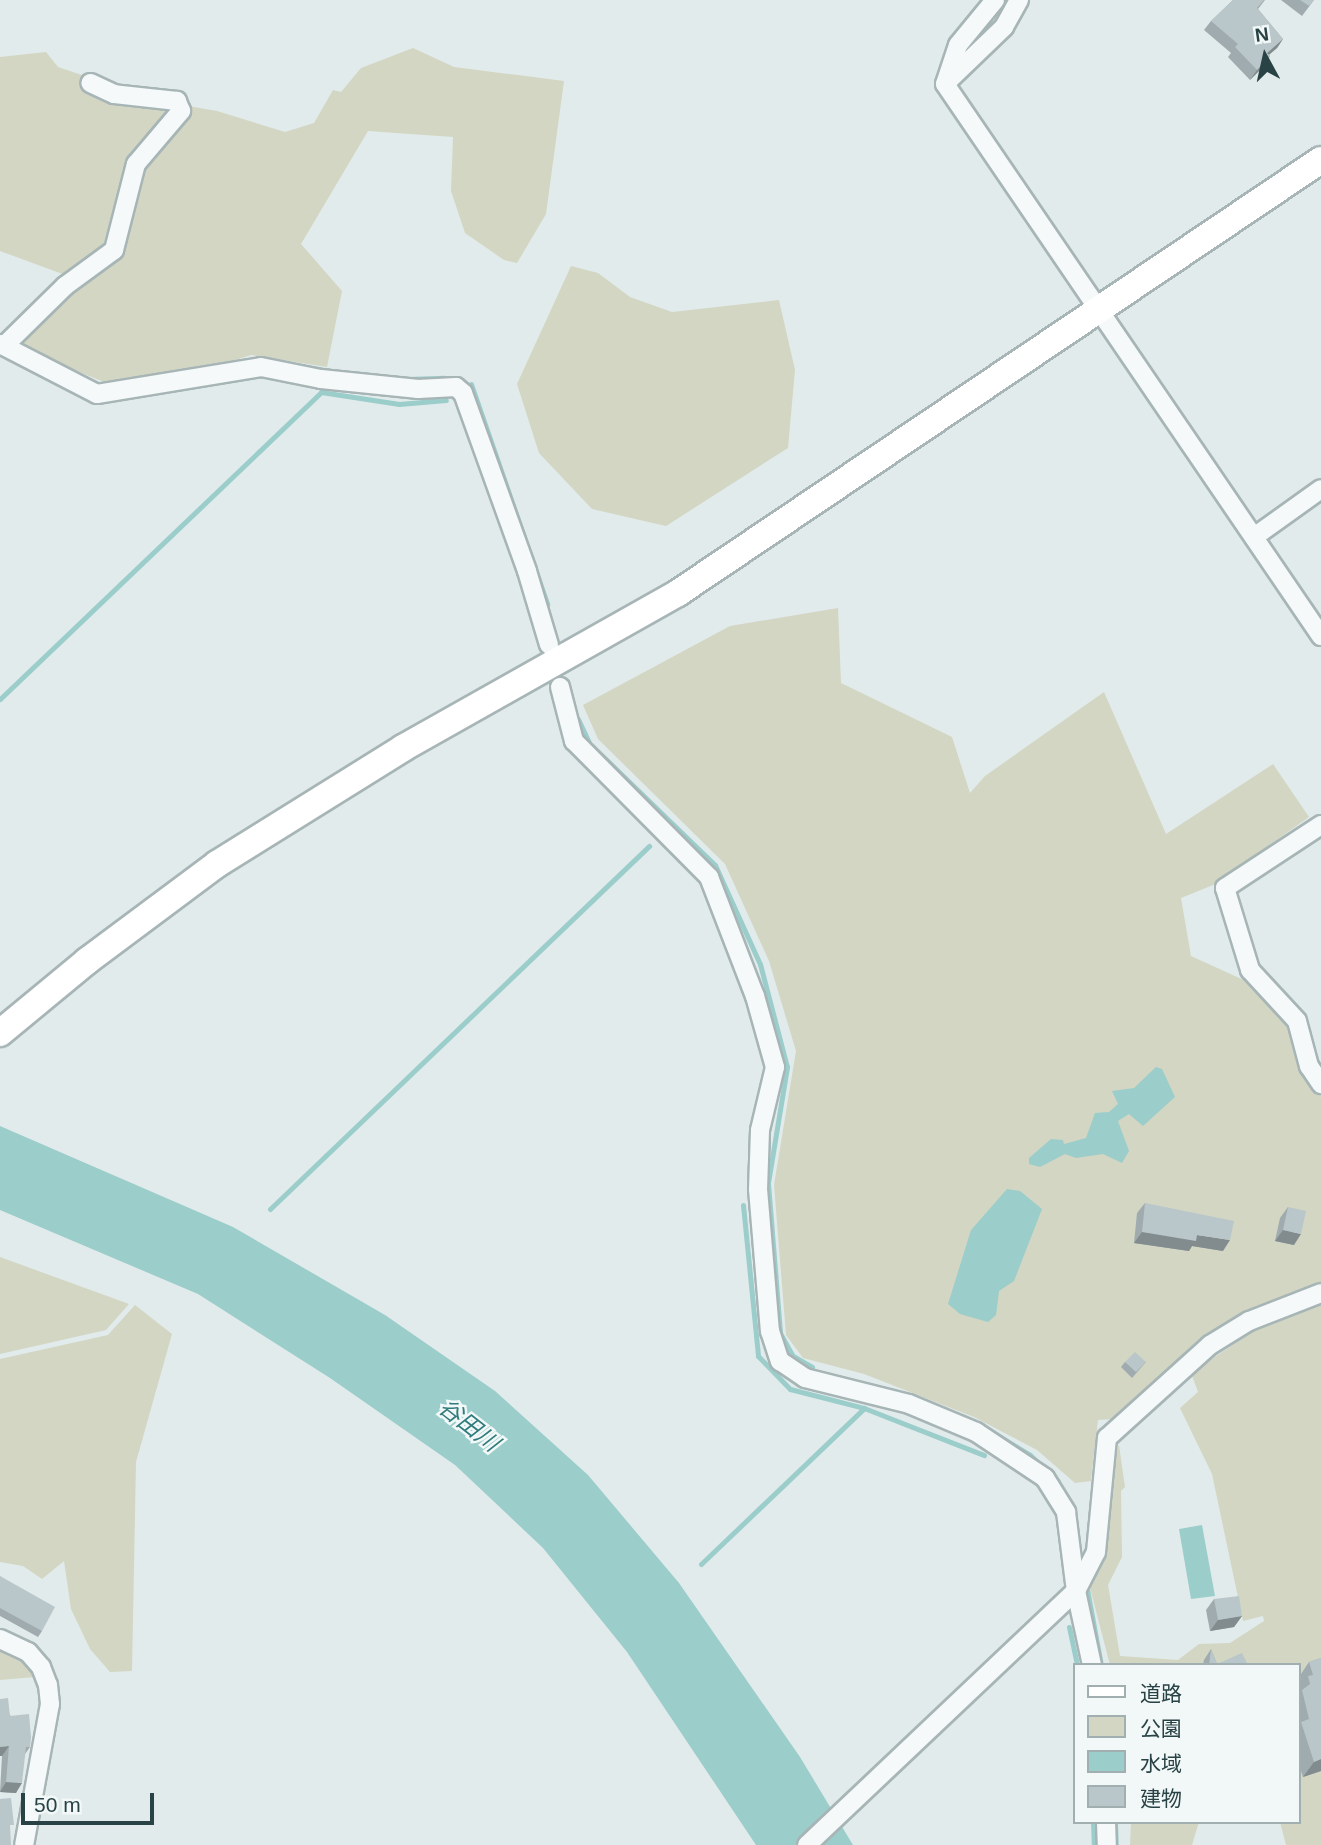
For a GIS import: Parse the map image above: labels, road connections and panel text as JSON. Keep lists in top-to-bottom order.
{
  "water": ["谷田川"],
  "legend": [
    "道路",
    "公園",
    "水域",
    "建物"
  ],
  "scale_bar": "50 m",
  "north": "top"
}
